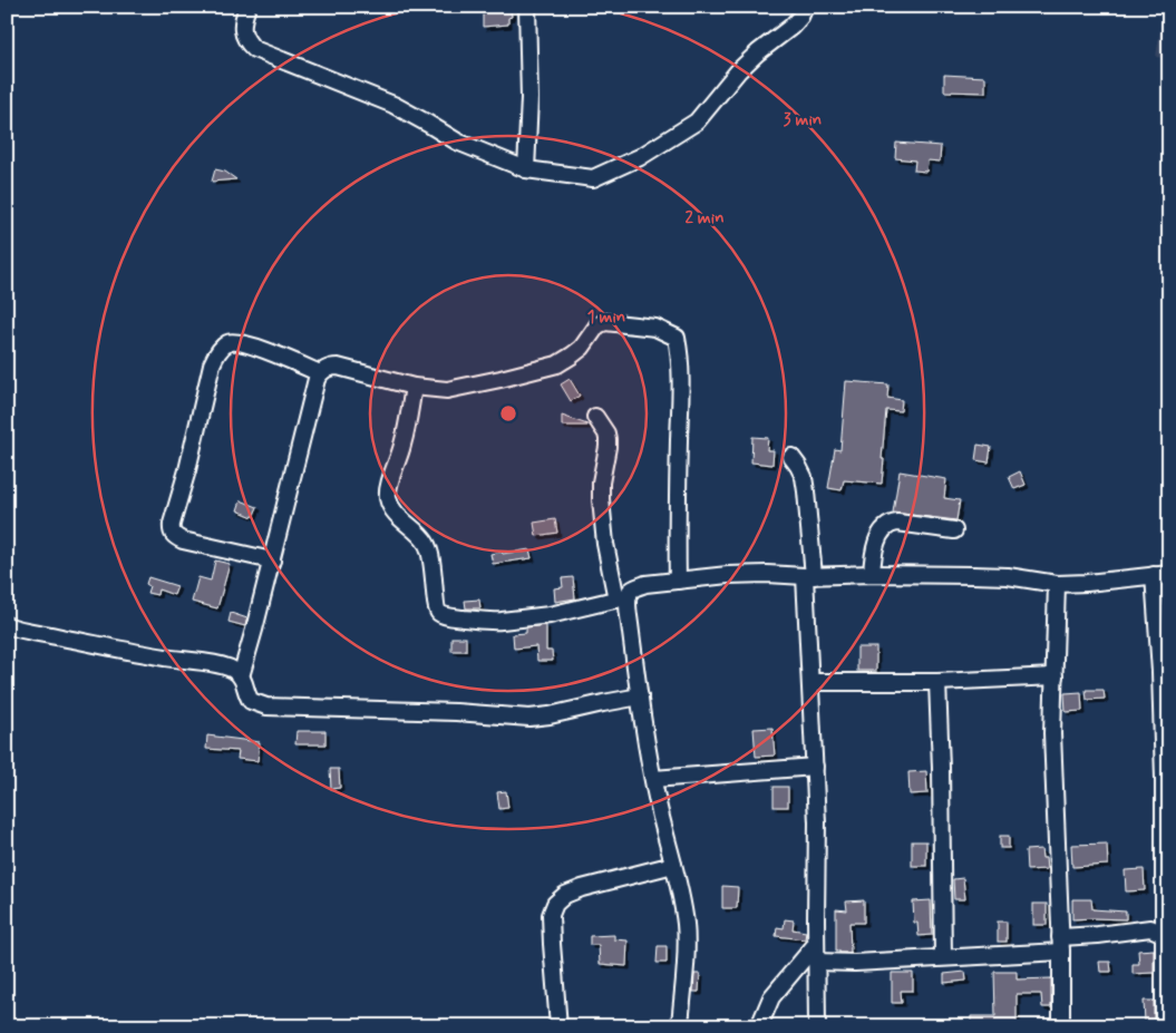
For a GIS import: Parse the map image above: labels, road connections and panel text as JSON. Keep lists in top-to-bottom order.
{
  "rings": ["3 min", "2 min", "1 min"]
}
